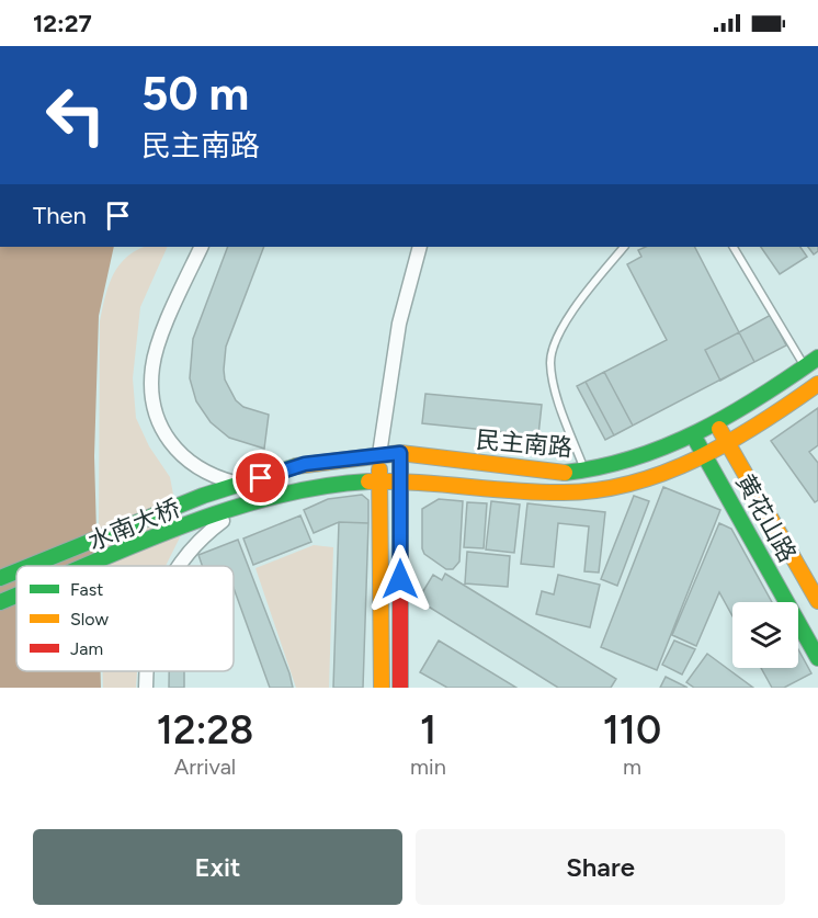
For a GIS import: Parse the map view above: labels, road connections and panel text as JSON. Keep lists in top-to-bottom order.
{
  "streets": {
    "main road": ["民主南路", "黄花山路", "水南大桥"]
  },
  "crossings": [
    ["民主南路", "黄花山路"],
    ["民主南路", "水南大桥"]
  ],
  "legend": ["Fast", "Slow", "Jam"],
  "page": {
    "status": "12:27",
    "turn": ["50 m", "民主南路"],
    "then": "Then",
    "eta": [
      "12:28",
      "Arrival",
      "1",
      "min",
      "110",
      "m"
    ],
    "buttons": ["Exit", "Share"]
  }
}
